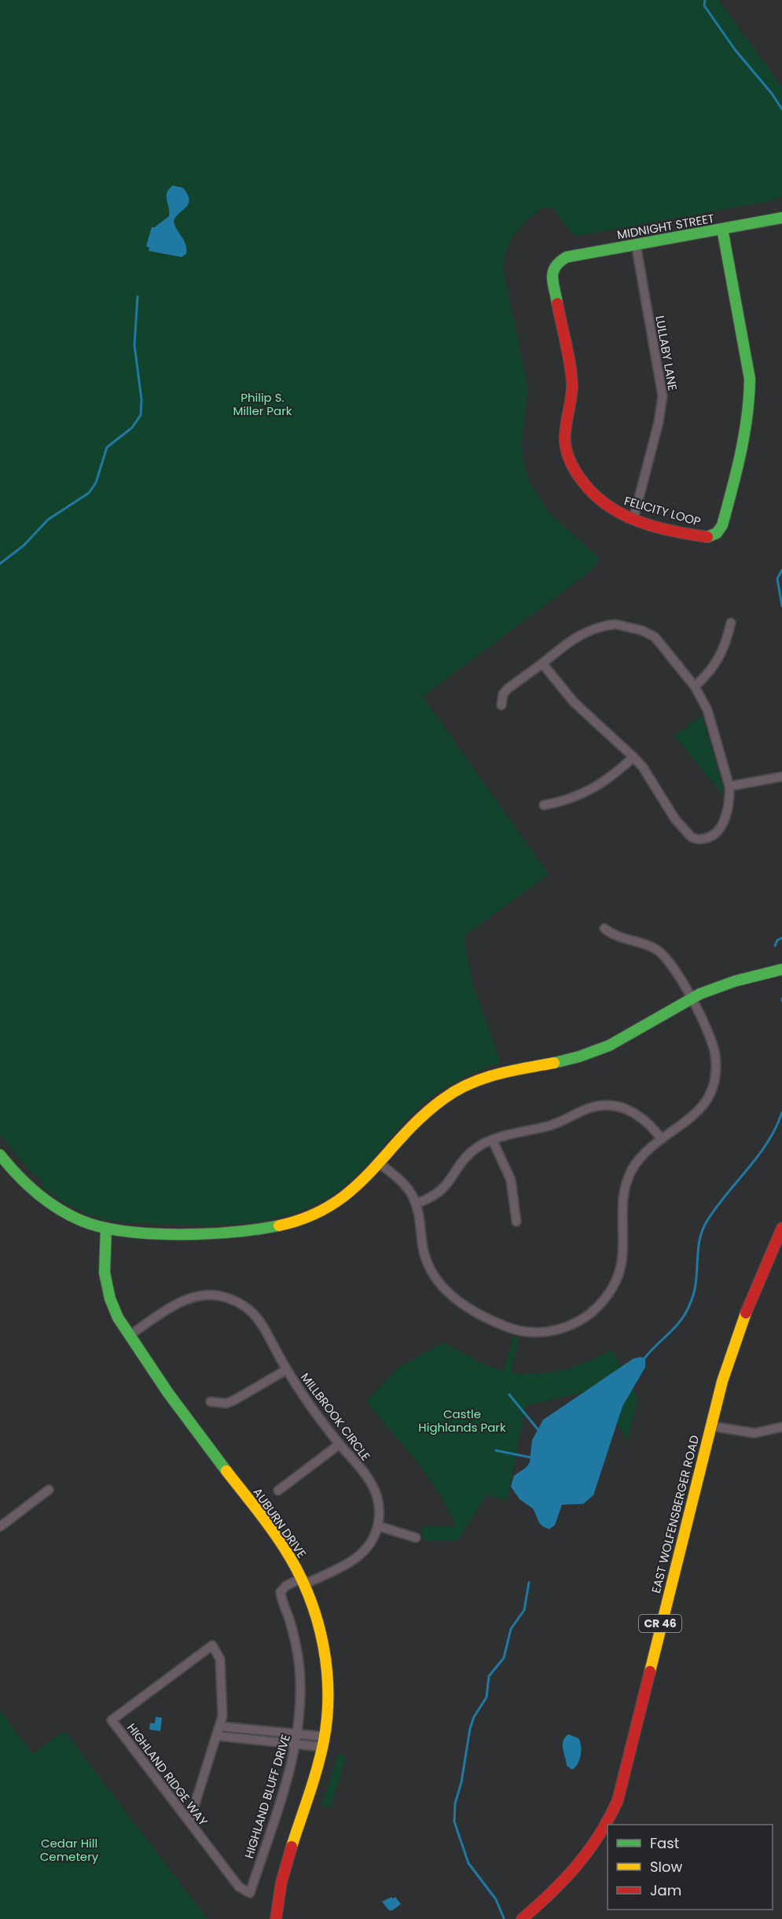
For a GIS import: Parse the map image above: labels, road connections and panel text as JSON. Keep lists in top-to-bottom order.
{
  "streets": {
    "street": [
      "MIDNIGHT STREET",
      "LULLABY LANE",
      "FELICITY LOOP",
      "MILLBROOK CIRCLE",
      "EAST WOLFENSBERGER ROAD",
      "AUBURN DRIVE",
      "CR 46",
      "HIGHLAND RIDGE WAY",
      "HIGHLAND BLUFF DRIVE"
    ]
  },
  "crossings": [
    ["MIDNIGHT STREET", "LULLABY LANE"],
    ["MIDNIGHT STREET", "FELICITY LOOP"],
    ["LULLABY LANE", "FELICITY LOOP"],
    ["MILLBROOK CIRCLE", "AUBURN DRIVE"],
    ["AUBURN DRIVE", "HIGHLAND BLUFF DRIVE"],
    ["HIGHLAND RIDGE WAY", "HIGHLAND BLUFF DRIVE"]
  ],
  "parks": ["Philip S. Miller Park", "Castle Highlands Park", "Cedar Hill Cemetery"],
  "legend": ["Fast", "Slow", "Jam"]
}
